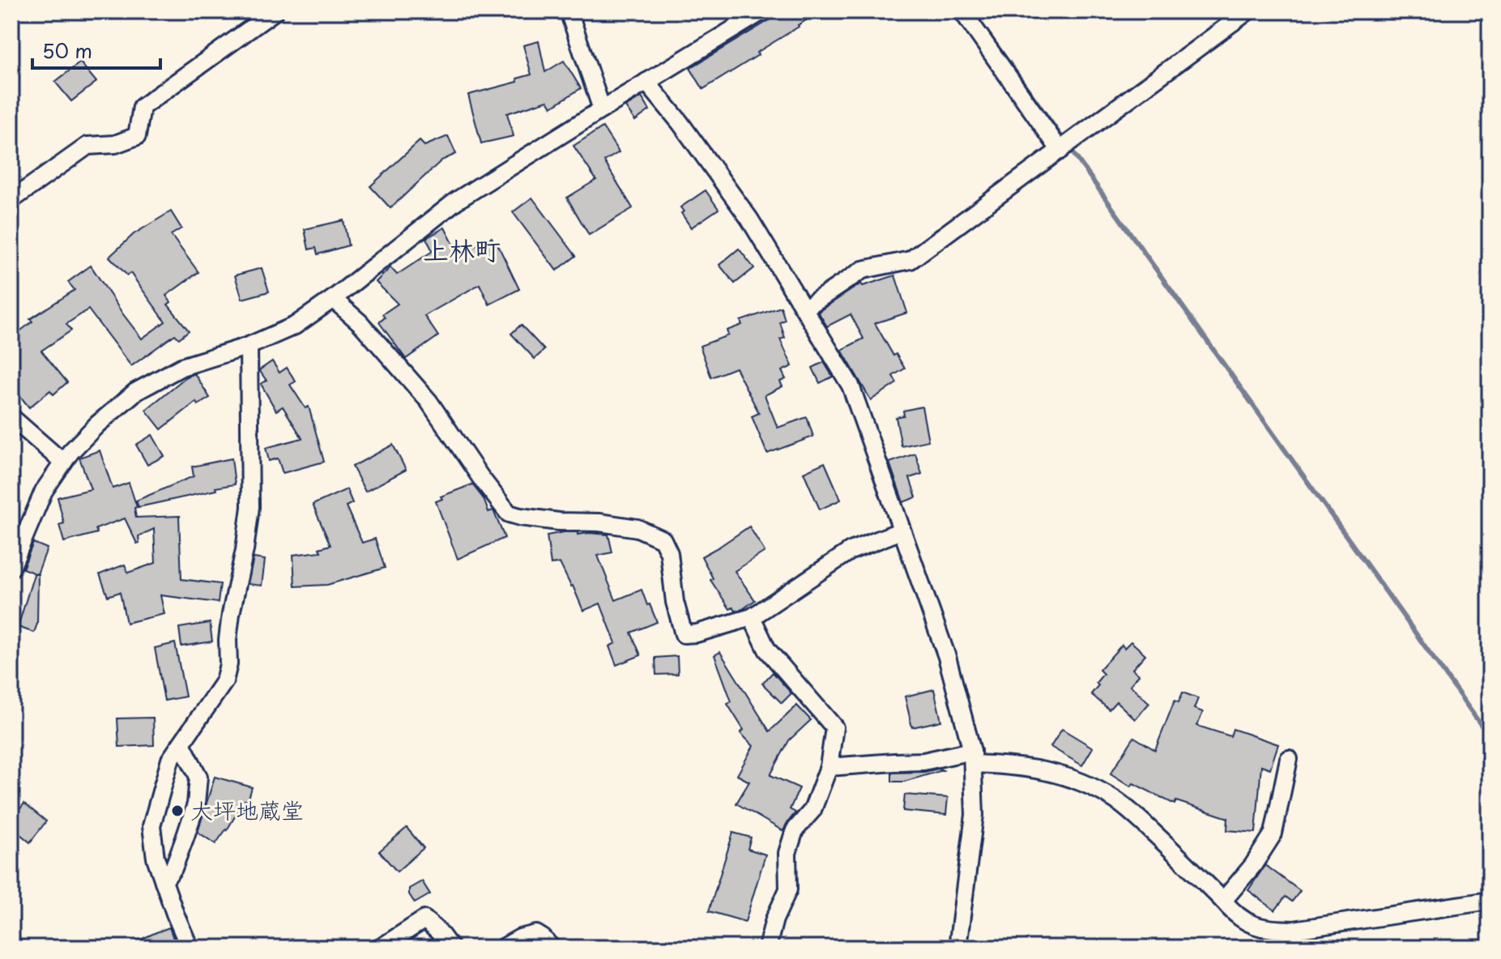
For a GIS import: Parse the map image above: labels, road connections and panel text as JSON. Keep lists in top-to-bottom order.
{
  "districts": ["上林町"],
  "places": ["大坪地蔵堂"],
  "scale_bar": "50 m"
}
